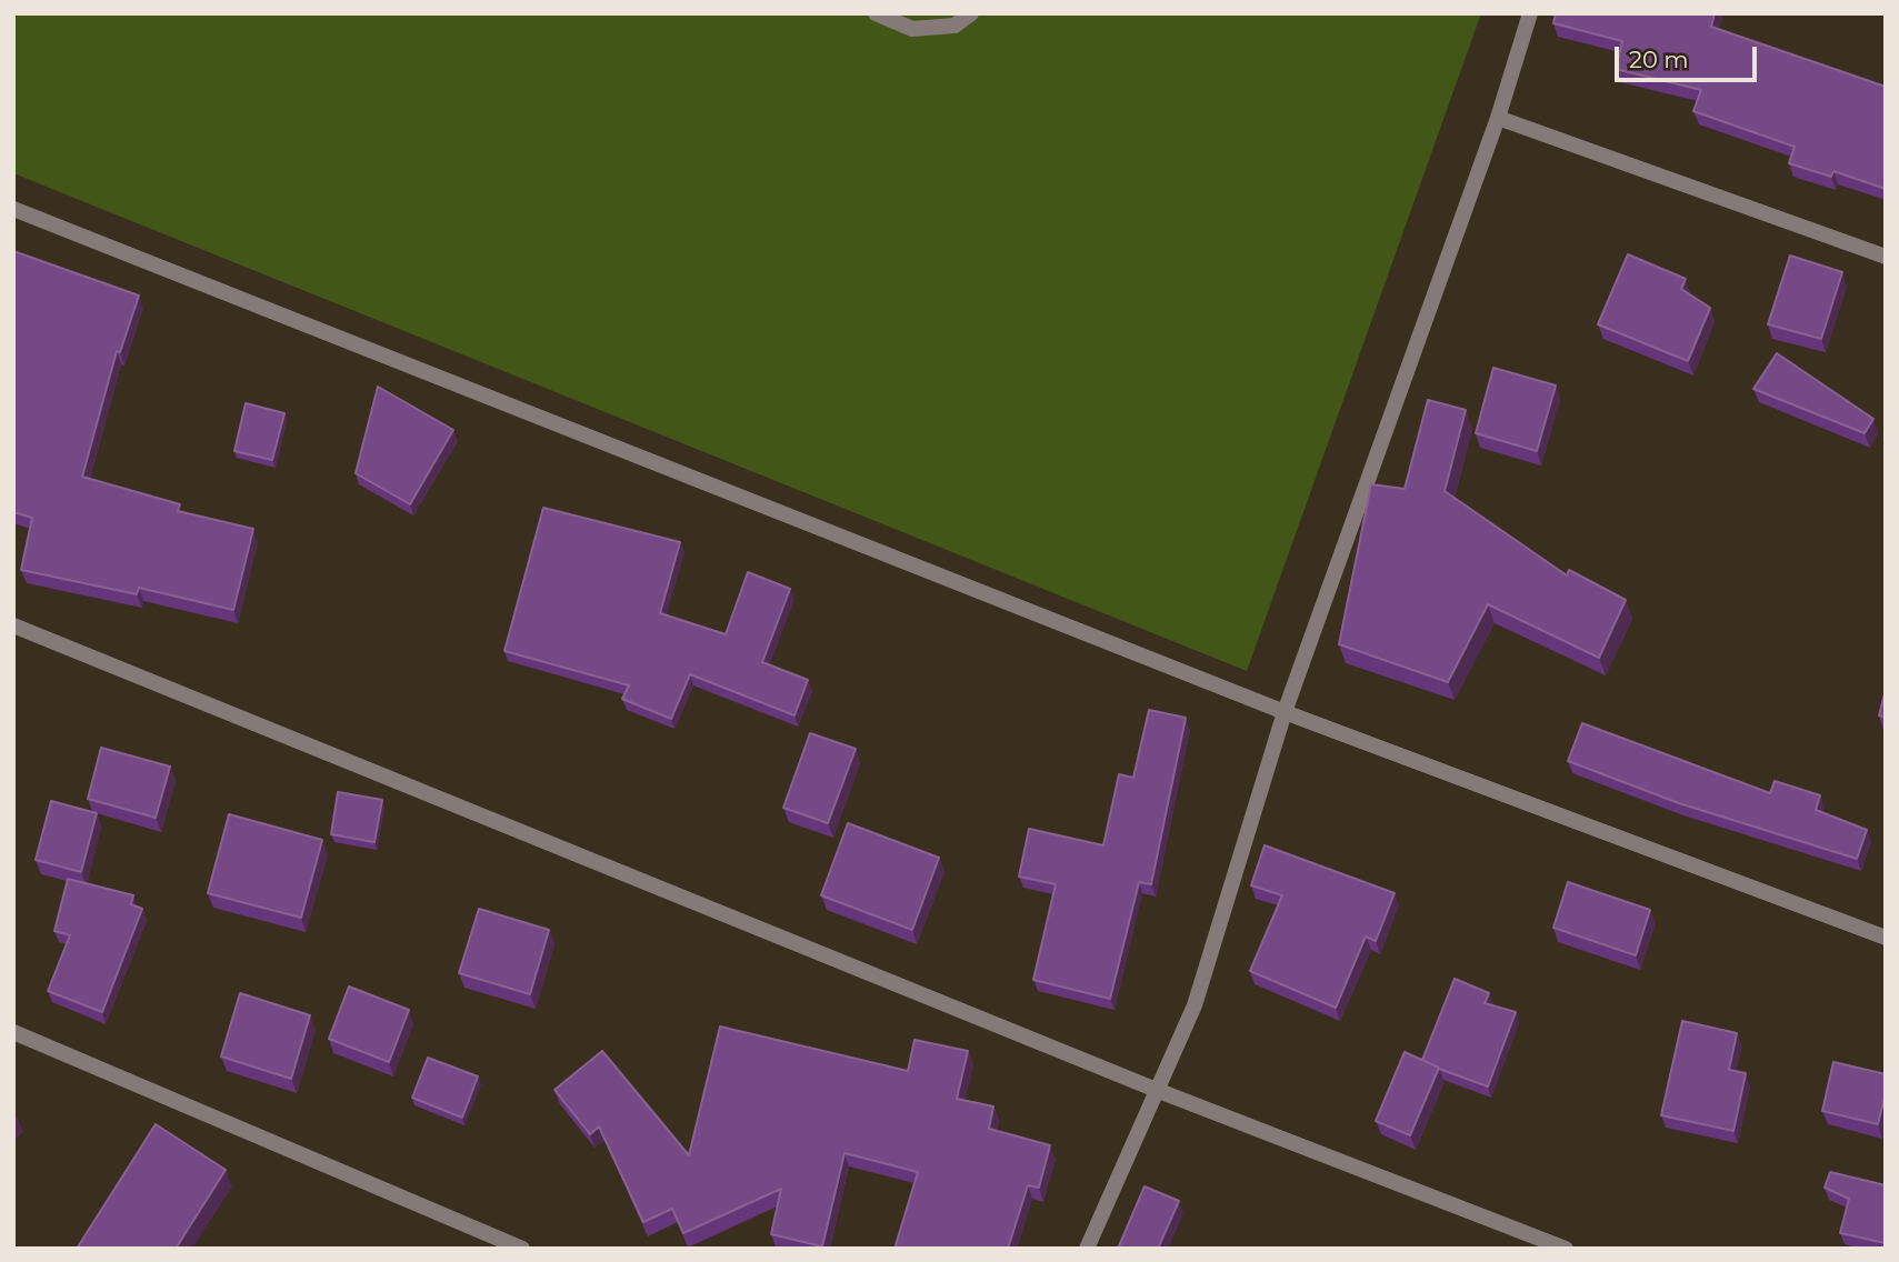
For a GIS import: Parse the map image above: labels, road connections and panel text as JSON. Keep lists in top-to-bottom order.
{
  "scale_bar": "20 m"
}
